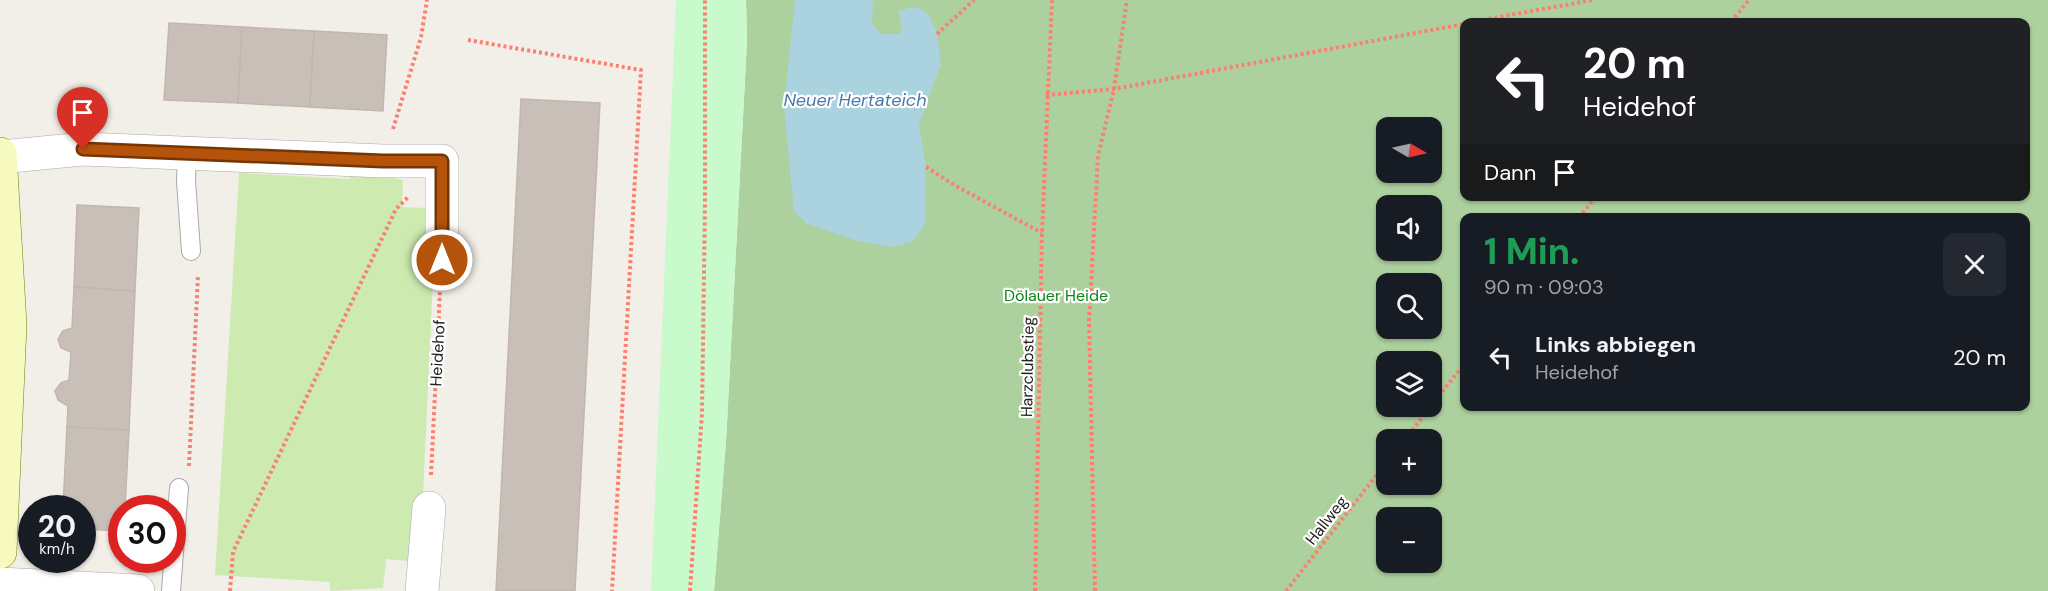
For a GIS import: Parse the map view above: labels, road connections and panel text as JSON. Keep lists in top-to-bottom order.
{
  "streets": {
    "path": ["Heidehof", "Harzclubstieg", "Hallweg"]
  },
  "water": ["Neuer Hertateich"],
  "parks": ["Dölauer Heide"],
  "north": "right",
  "page": {
    "turn": ["20 m", "Heidehof"],
    "map_buttons": ["+", "−"],
    "then": "Dann",
    "heading": ["1 Min.", "90 m · 09:03"],
    "list": [
      {
        "name": "Links abbiegen",
        "note": "Heidehof",
        "value": "20 m"
      }
    ],
    "speed": "20 km/h",
    "limit": "30"
  }
}
